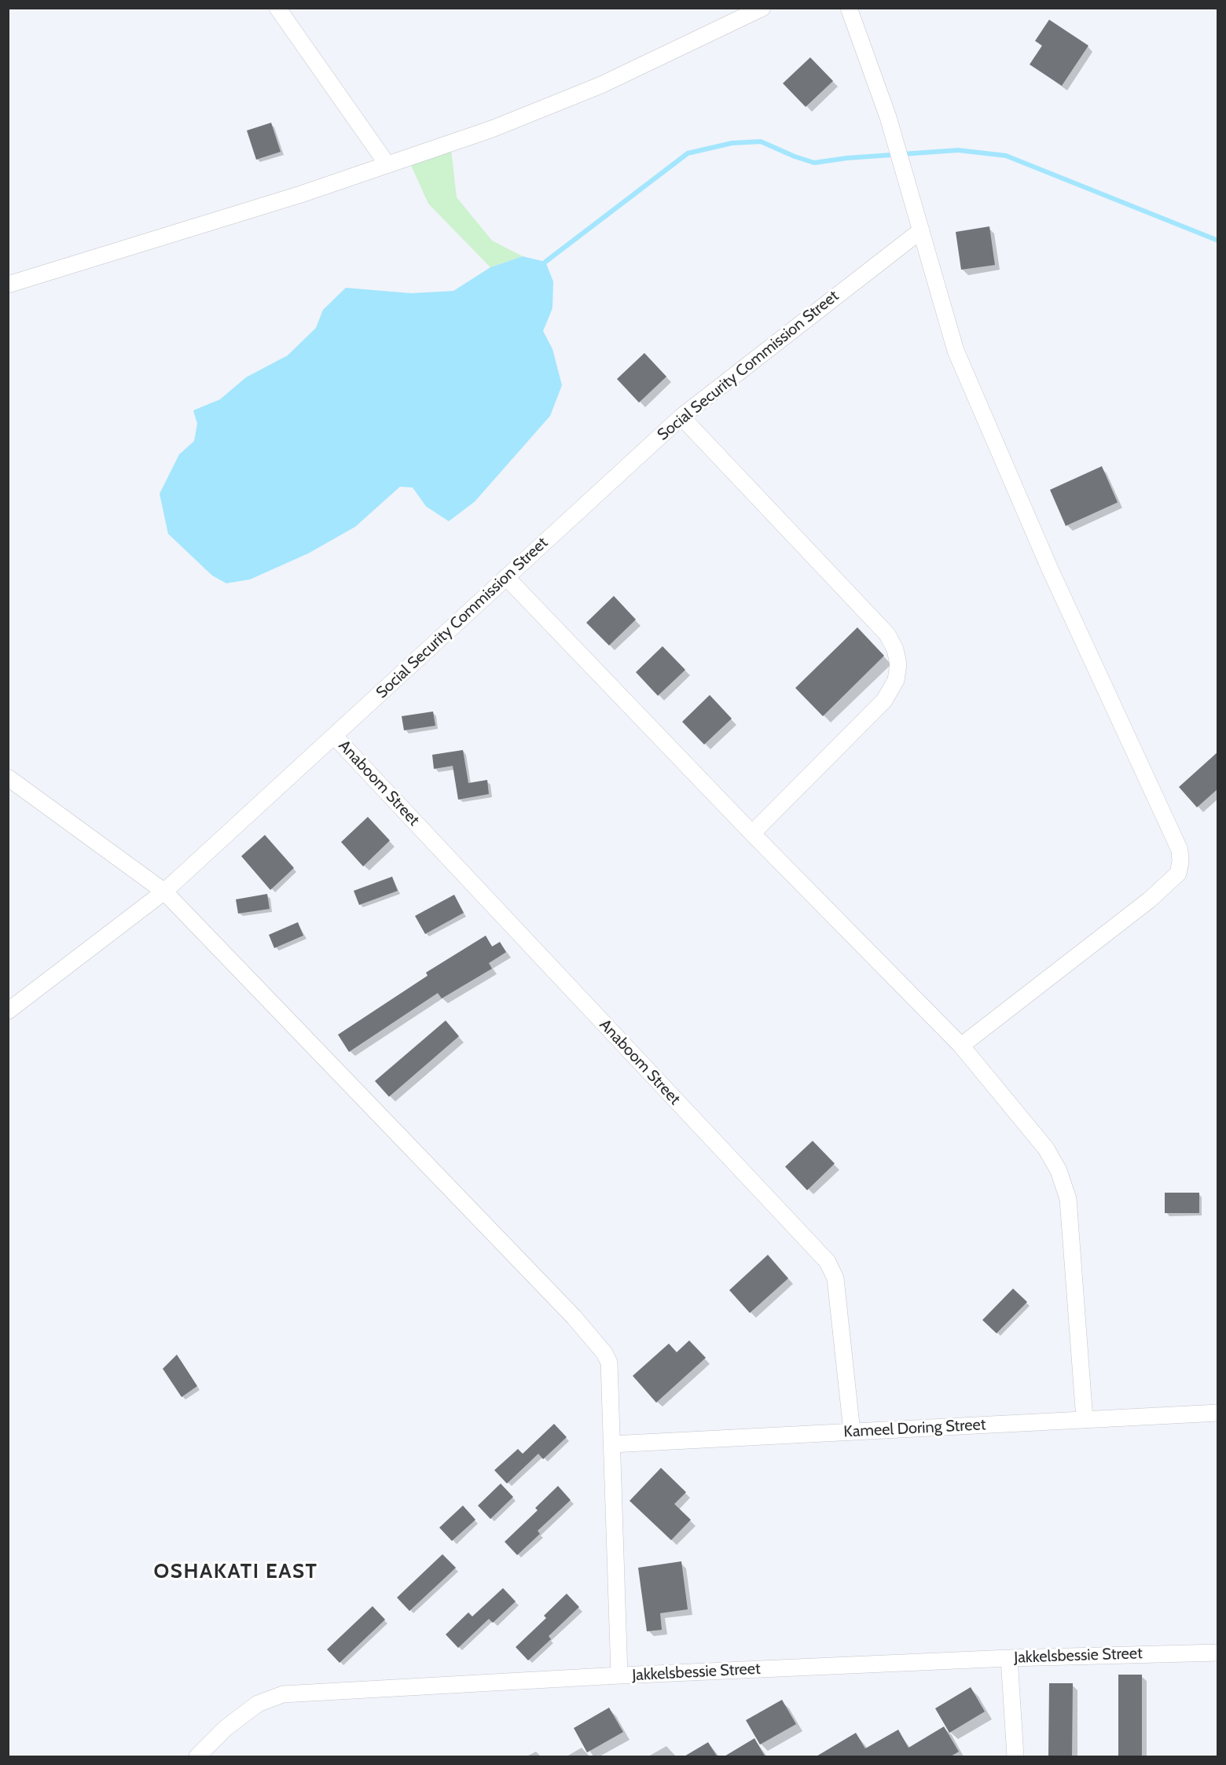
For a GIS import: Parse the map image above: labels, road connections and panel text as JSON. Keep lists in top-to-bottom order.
{
  "streets": {
    "street": [
      "Social Security Commission Street",
      "Anaboom Street",
      "Kameel Doring Street",
      "Jakkelsbessie Street"
    ]
  },
  "crossings": [
    ["Social Security Commission Street", "Anaboom Street"],
    ["Anaboom Street", "Kameel Doring Street"]
  ],
  "districts": ["OSHAKATI EAST"]
}
